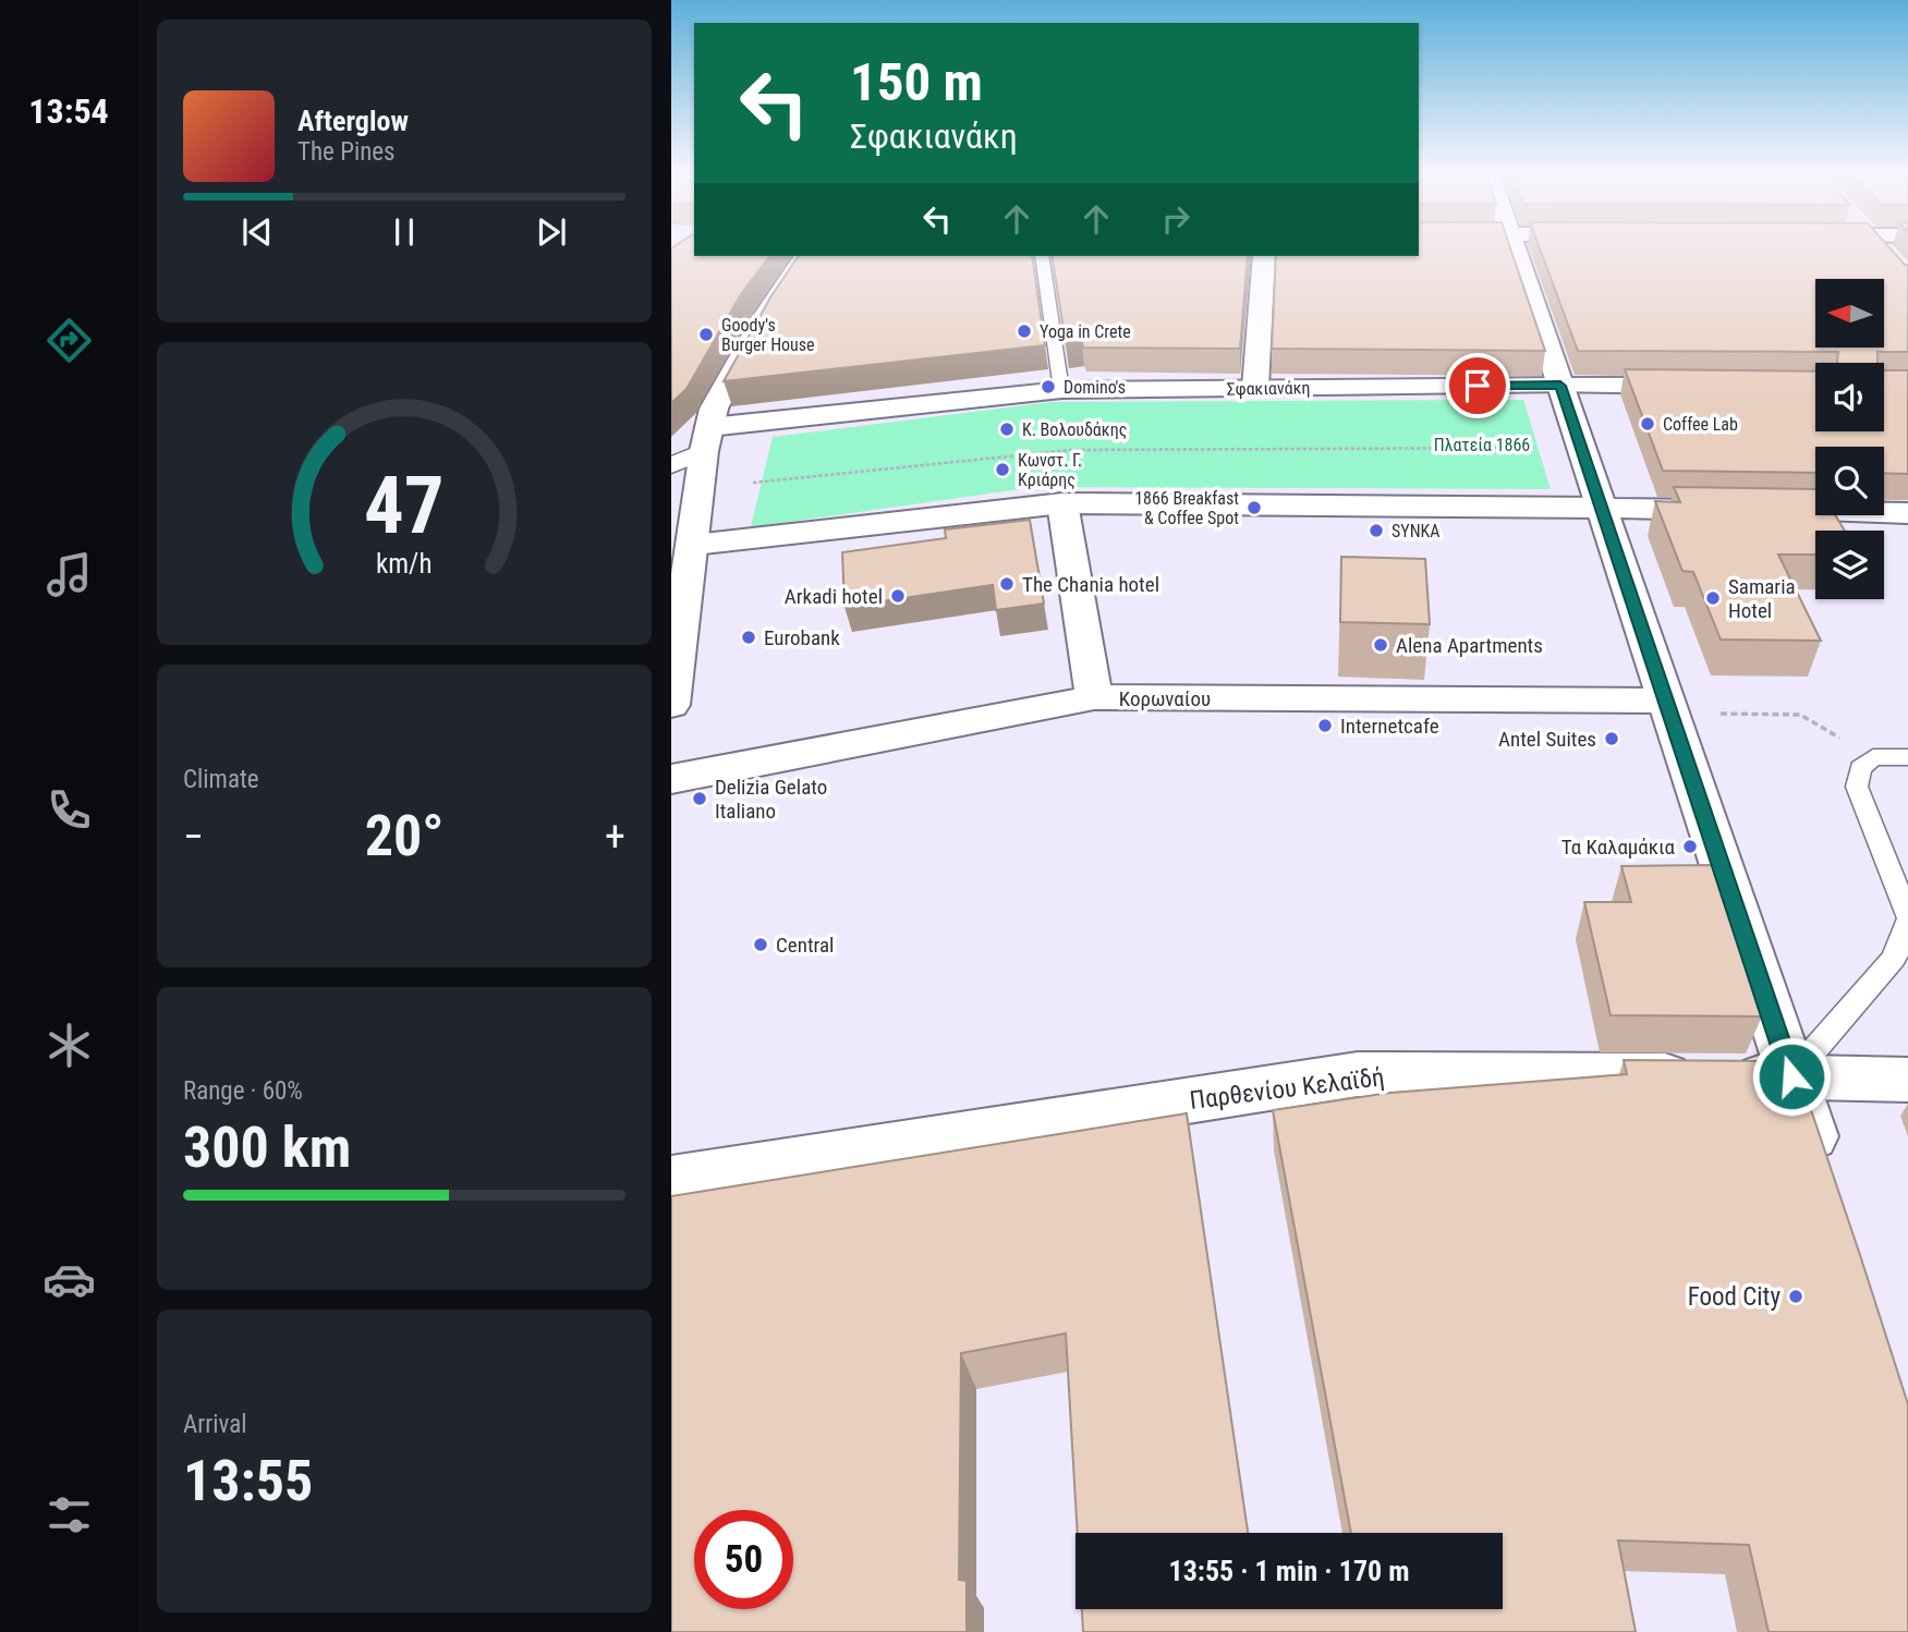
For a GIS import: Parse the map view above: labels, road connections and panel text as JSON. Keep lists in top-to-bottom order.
{
  "streets": {
    "street": ["Σφακιανάκη", "Κορωναίου", "Παρθενίου Κελαϊδή"]
  },
  "parks": ["Πλατεία 1866"],
  "places": [
    "Yoga in Crete",
    "Goody's Burger House",
    "Domino's",
    "Coffee Lab",
    "Κ. Βολουδάκης",
    "Κωνστ. Γ. Κριάρης",
    "1866 Breakfast & Coffee Spot",
    "SYNKA",
    "The Chania hotel",
    "Arkadi hotel",
    "Samaria Hotel",
    "Eurobank",
    "Alena Apartments",
    "Internetcafe",
    "Antel Suites",
    "Delizia Gelato Italiano",
    "Τα Καλαμάκια",
    "Central",
    "Food City"
  ],
  "north": "left",
  "page": {
    "tabs": "13:54",
    "turn": ["150 m", "Σφακιανάκη"],
    "song": ["Afterglow", "The Pines"],
    "tile": [
      "Climate",
      ["Range · 60%", "300 km"],
      ["Arrival", "13:55"]
    ],
    "heat": ["−", "20°", "+"],
    "limit": "50",
    "trip": "13:55 · 1 min · 170 m",
    "gauge": ["47", "km/h"]
  }
}
